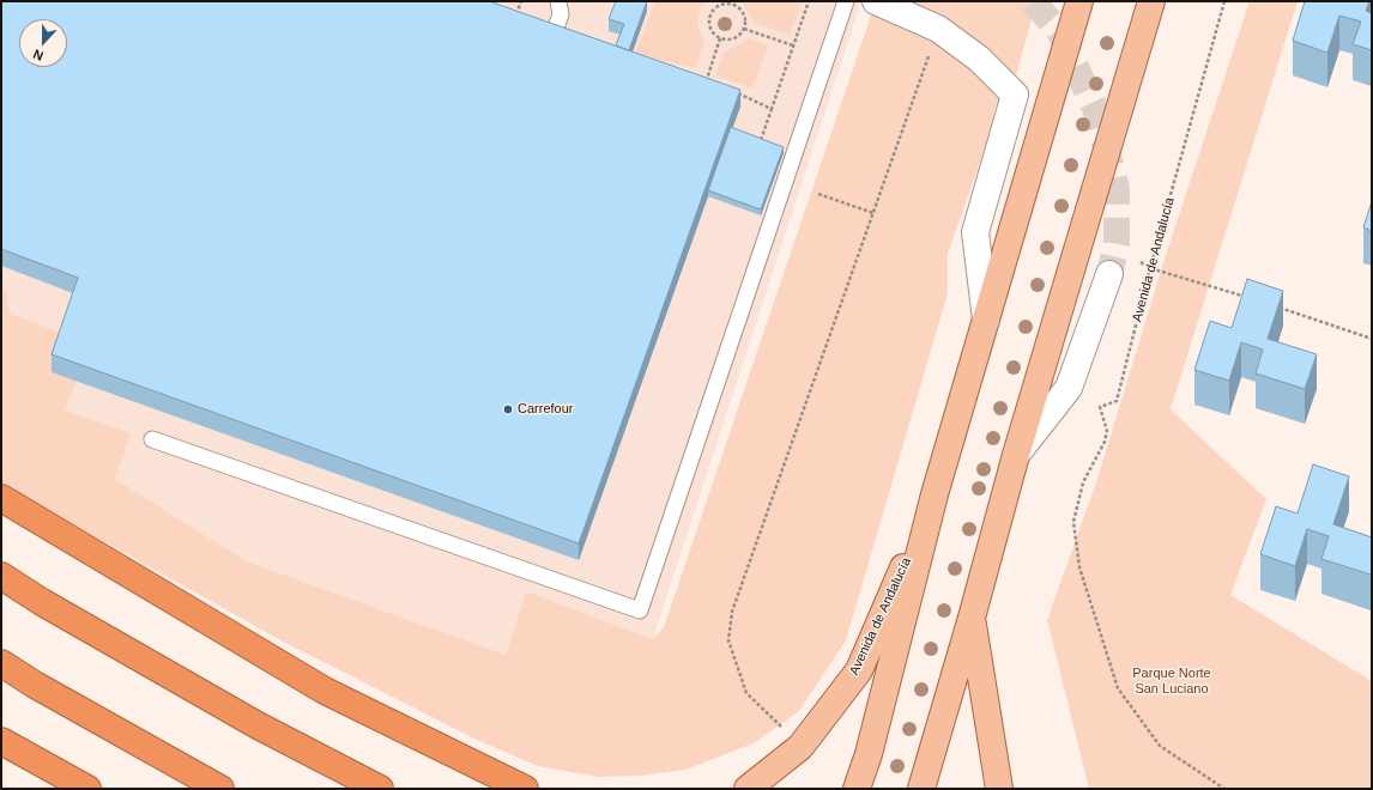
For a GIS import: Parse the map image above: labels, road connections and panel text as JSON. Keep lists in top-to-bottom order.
{
  "streets": {
    "main road": ["Avenida de Andalucía"]
  },
  "parks": ["Parque Norte San Luciano"],
  "places": ["Carrefour"],
  "north": "bottom"
}
